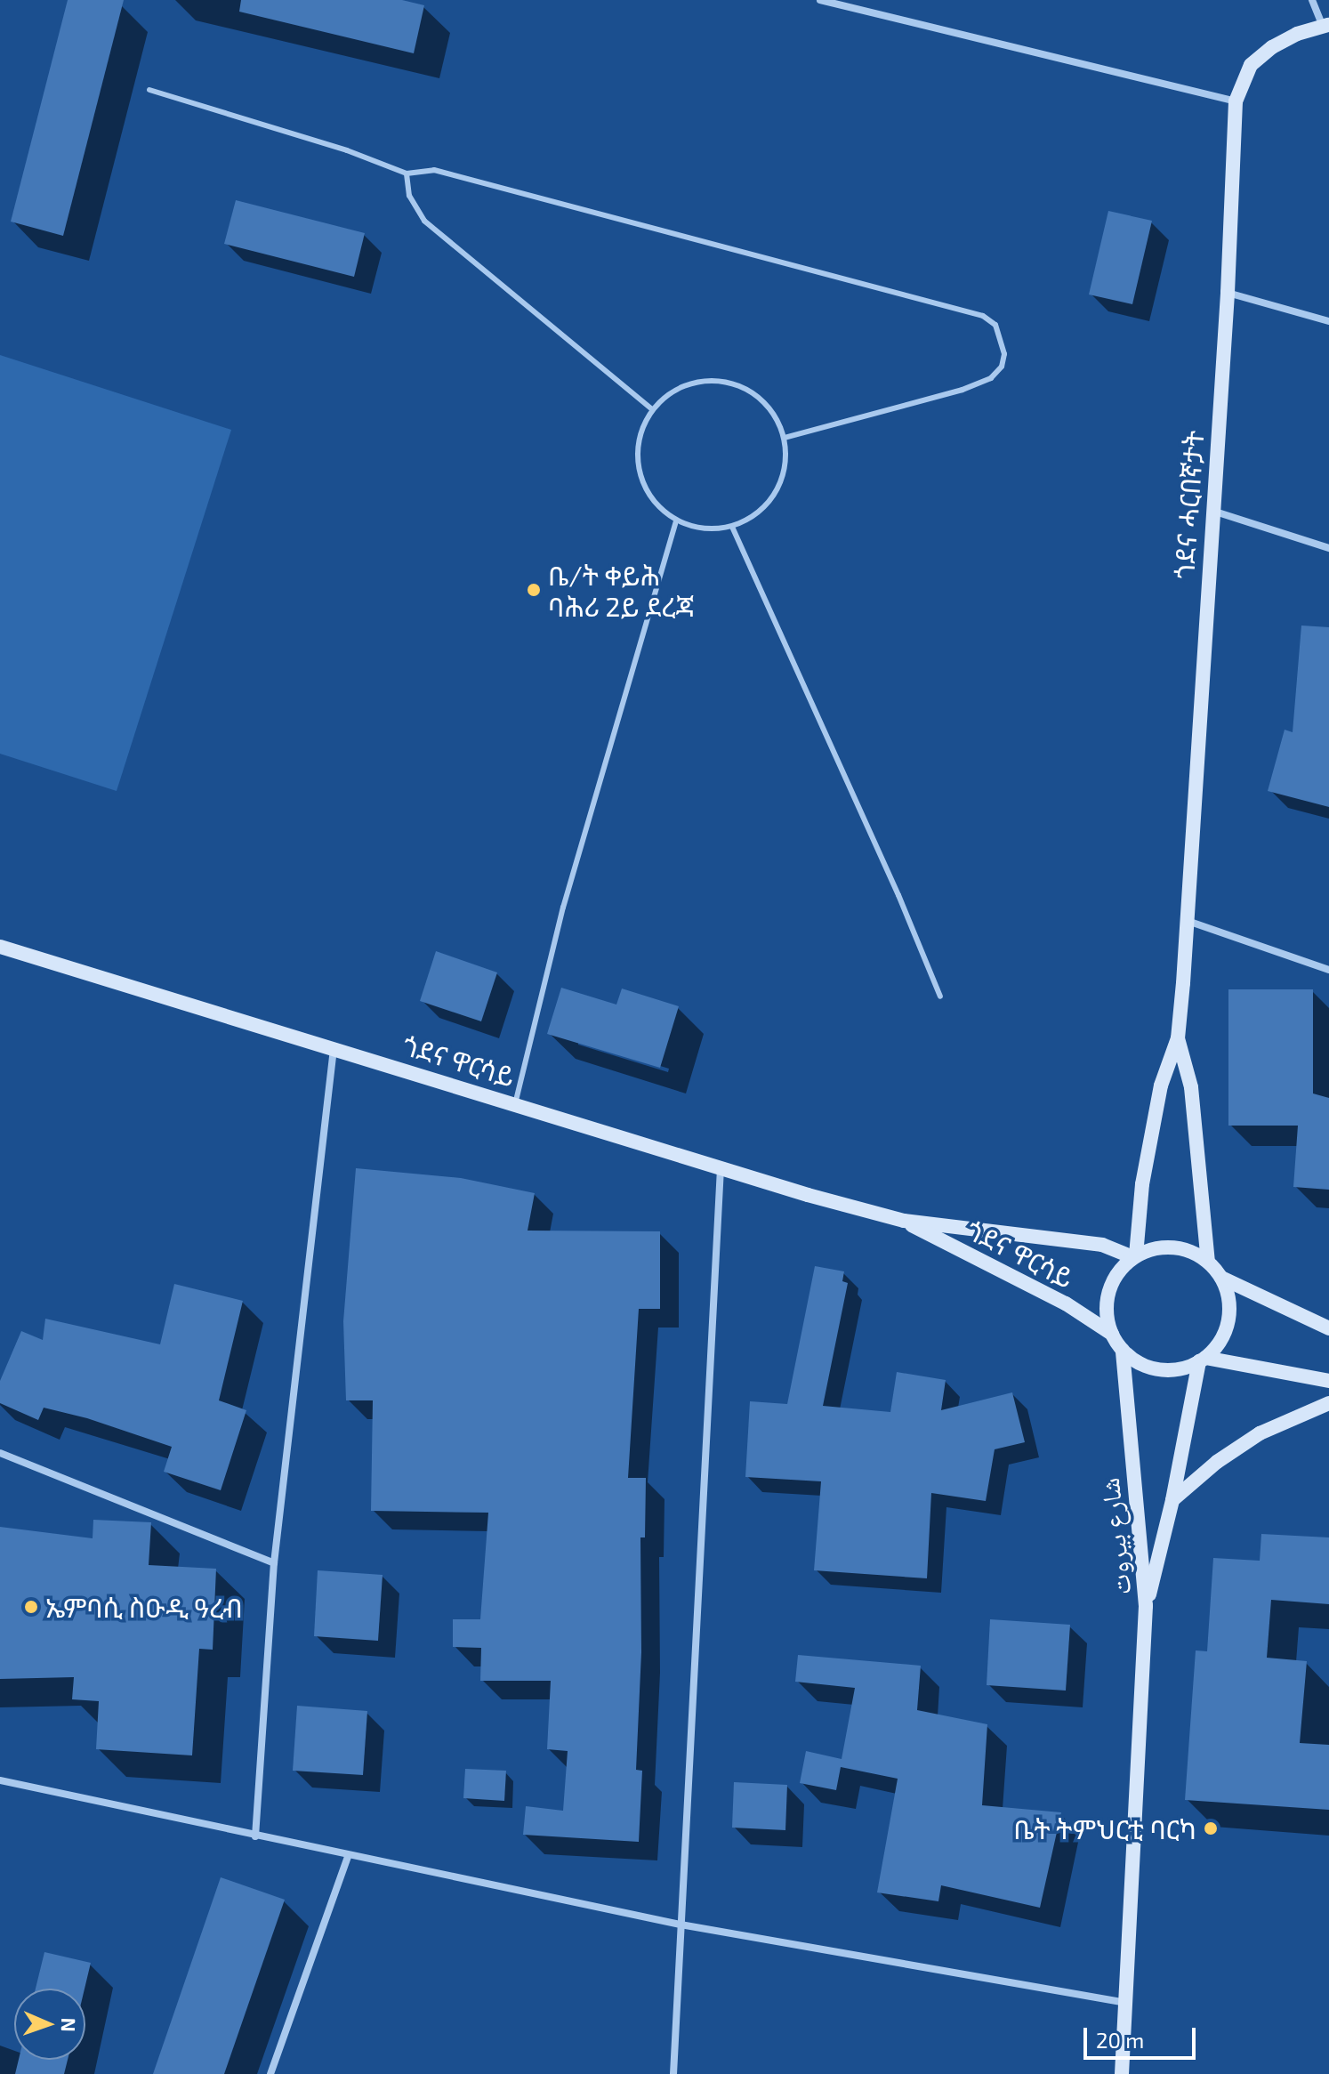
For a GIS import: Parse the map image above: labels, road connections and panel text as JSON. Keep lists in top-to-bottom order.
{
  "streets": {
    "main road": ["ጎደና ሓርበኛታት", "ጎደና ዋርሳይ", "شارع بيروت"]
  },
  "crossings": [
    ["ጎደና ዋርሳይ", "شارع بيروت"]
  ],
  "places": ["ቤ/ት ቀይሕ ባሕሪ 2ይ ደረጃ", "ኤምባሲ ስዑዲ ዓረብ", "ቤት ትምህርቲ ባርካ"],
  "scale_bar": "20 m",
  "north": "right"
}
